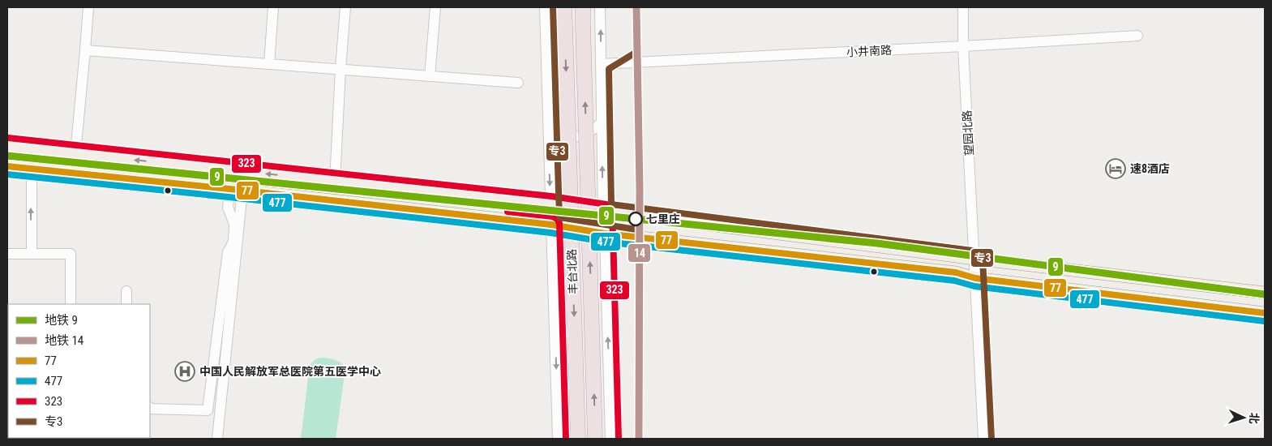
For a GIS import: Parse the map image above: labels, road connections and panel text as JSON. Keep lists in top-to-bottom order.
{
  "streets": {
    "highway": ["丰台北路"],
    "street": ["小井南路", "望园北路"]
  },
  "crossings": [
    ["小井南路", "望园北路"]
  ],
  "places": {
    "hotel": ["速8酒店"],
    "other": ["七里庄"],
    "hospital": ["中国人民解放军总医院第五医学中心"]
  },
  "lines": [
    "metro line 14",
    "transit line 专3",
    "transit line 323",
    "metro line 9",
    "transit line 77",
    "transit line 477"
  ],
  "legend": [
    "地铁 9",
    "地铁 14",
    "77",
    "477",
    "323",
    "专3"
  ],
  "north": "right"
}
